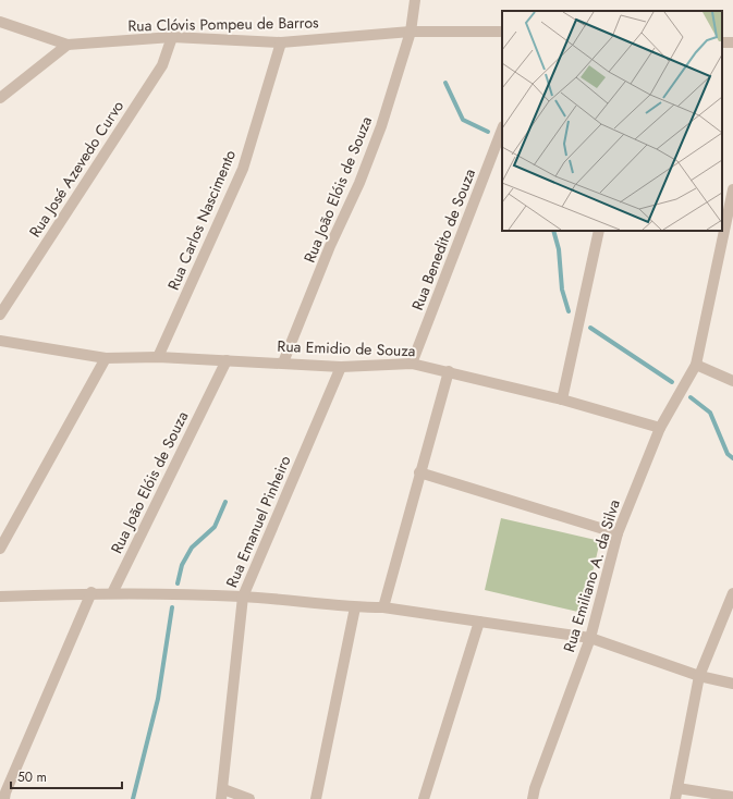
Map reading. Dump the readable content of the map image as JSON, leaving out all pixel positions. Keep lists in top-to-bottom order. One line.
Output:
{"streets":{"street":["Rua Clóvis Pompeu de Barros","Rua José Azevedo Curvo","Rua João Elóis de Souza","Rua Carlos Nascimento","Rua Benedito de Souza","Rua Emidio de Souza","Rua Emanuel Pinheiro","Rua Emiliano A. da Silva"]},"crossings":[["Rua Clóvis Pompeu de Barros","Rua José Azevedo Curvo"],["Rua Clóvis Pompeu de Barros","Rua João Elóis de Souza"],["Rua Clóvis Pompeu de Barros","Rua Carlos Nascimento"],["Rua João Elóis de Souza","Rua Emidio de Souza"],["Rua Carlos Nascimento","Rua Emidio de Souza"],["Rua Benedito de Souza","Rua Emidio de Souza"],["Rua Emidio de Souza","Rua Emanuel Pinheiro"],["Rua Emidio de Souza","Rua Emiliano A. da Silva"]],"scale_bar":"50 m"}
